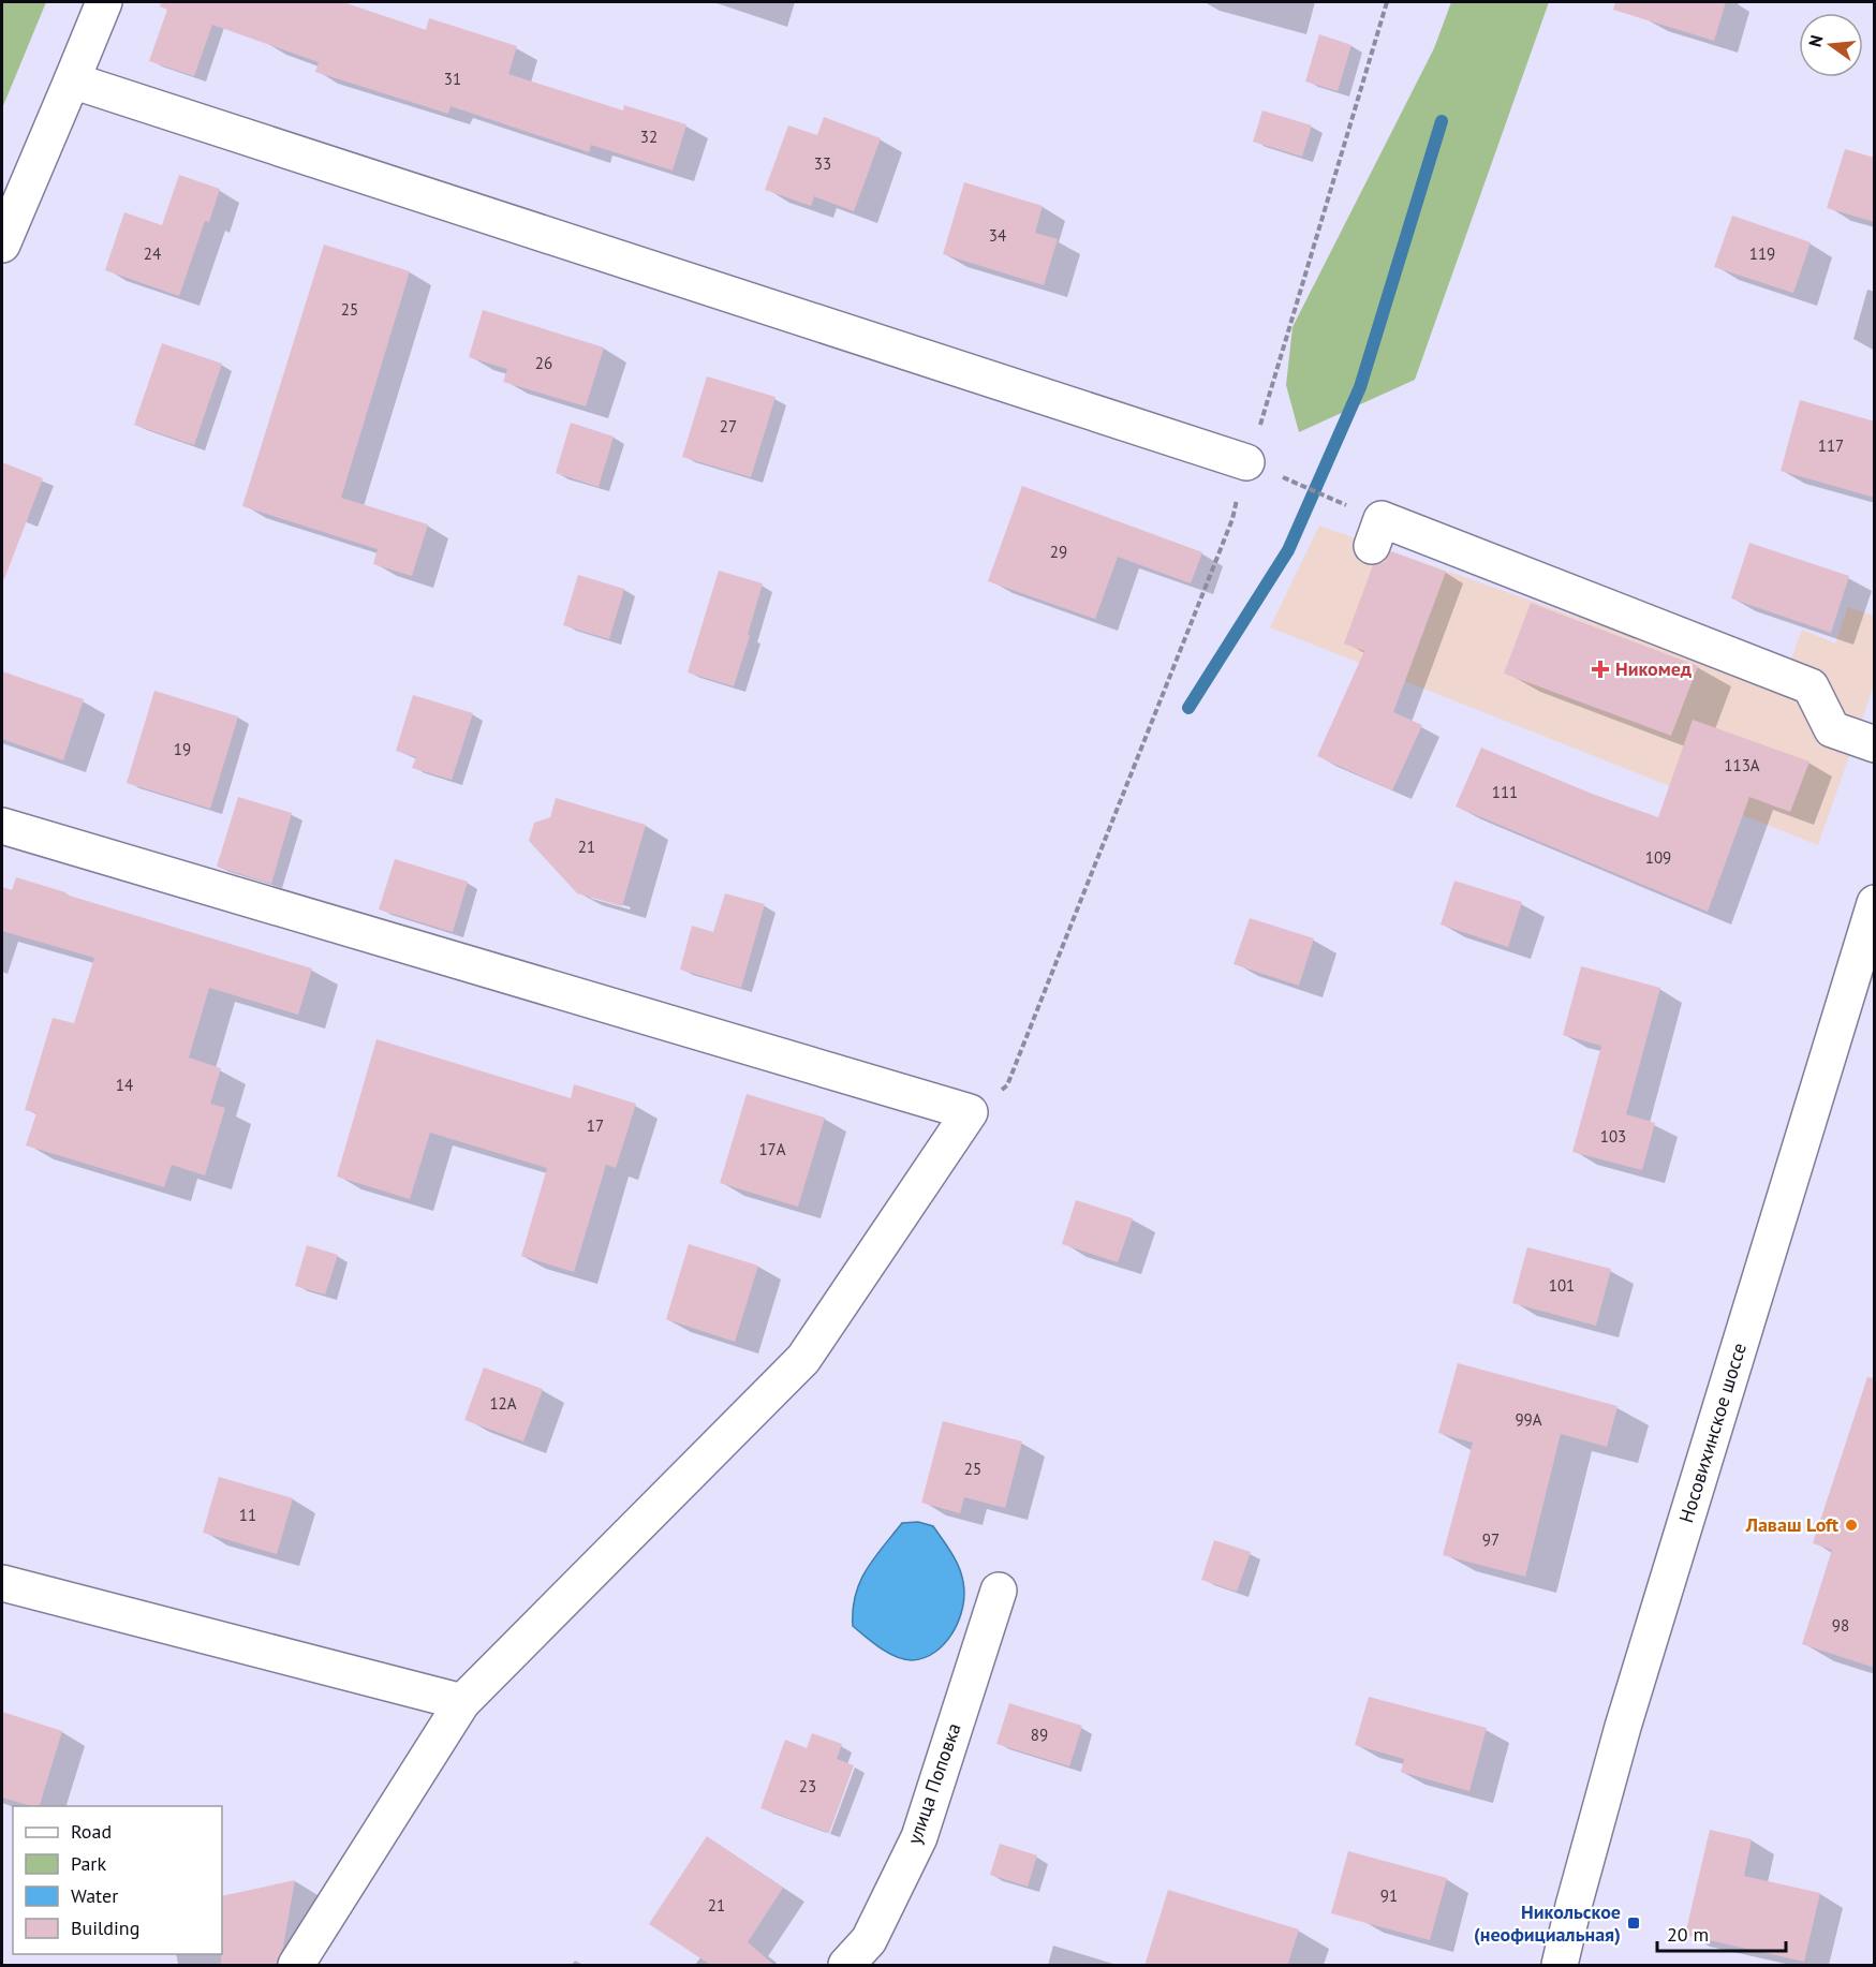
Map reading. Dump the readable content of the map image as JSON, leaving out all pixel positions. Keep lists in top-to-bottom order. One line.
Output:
{"streets":{"street":["Носовихинское шоссе","улица Поповка"]},"places":{"health":["Никомед"],"other":["Лаваш Loft"],"transit":["Никольское (неофициальная)"]},"house_numbers":["31","32","33","34","24","119","25","26","27","117","29","19","113А","111","21","109","14","17","103","17А","101","12А","99А","25","11","97","98","89","23","91","21"],"legend":["Road","Park","Water","Building"],"scale_bar":"20 m","north":"left"}
